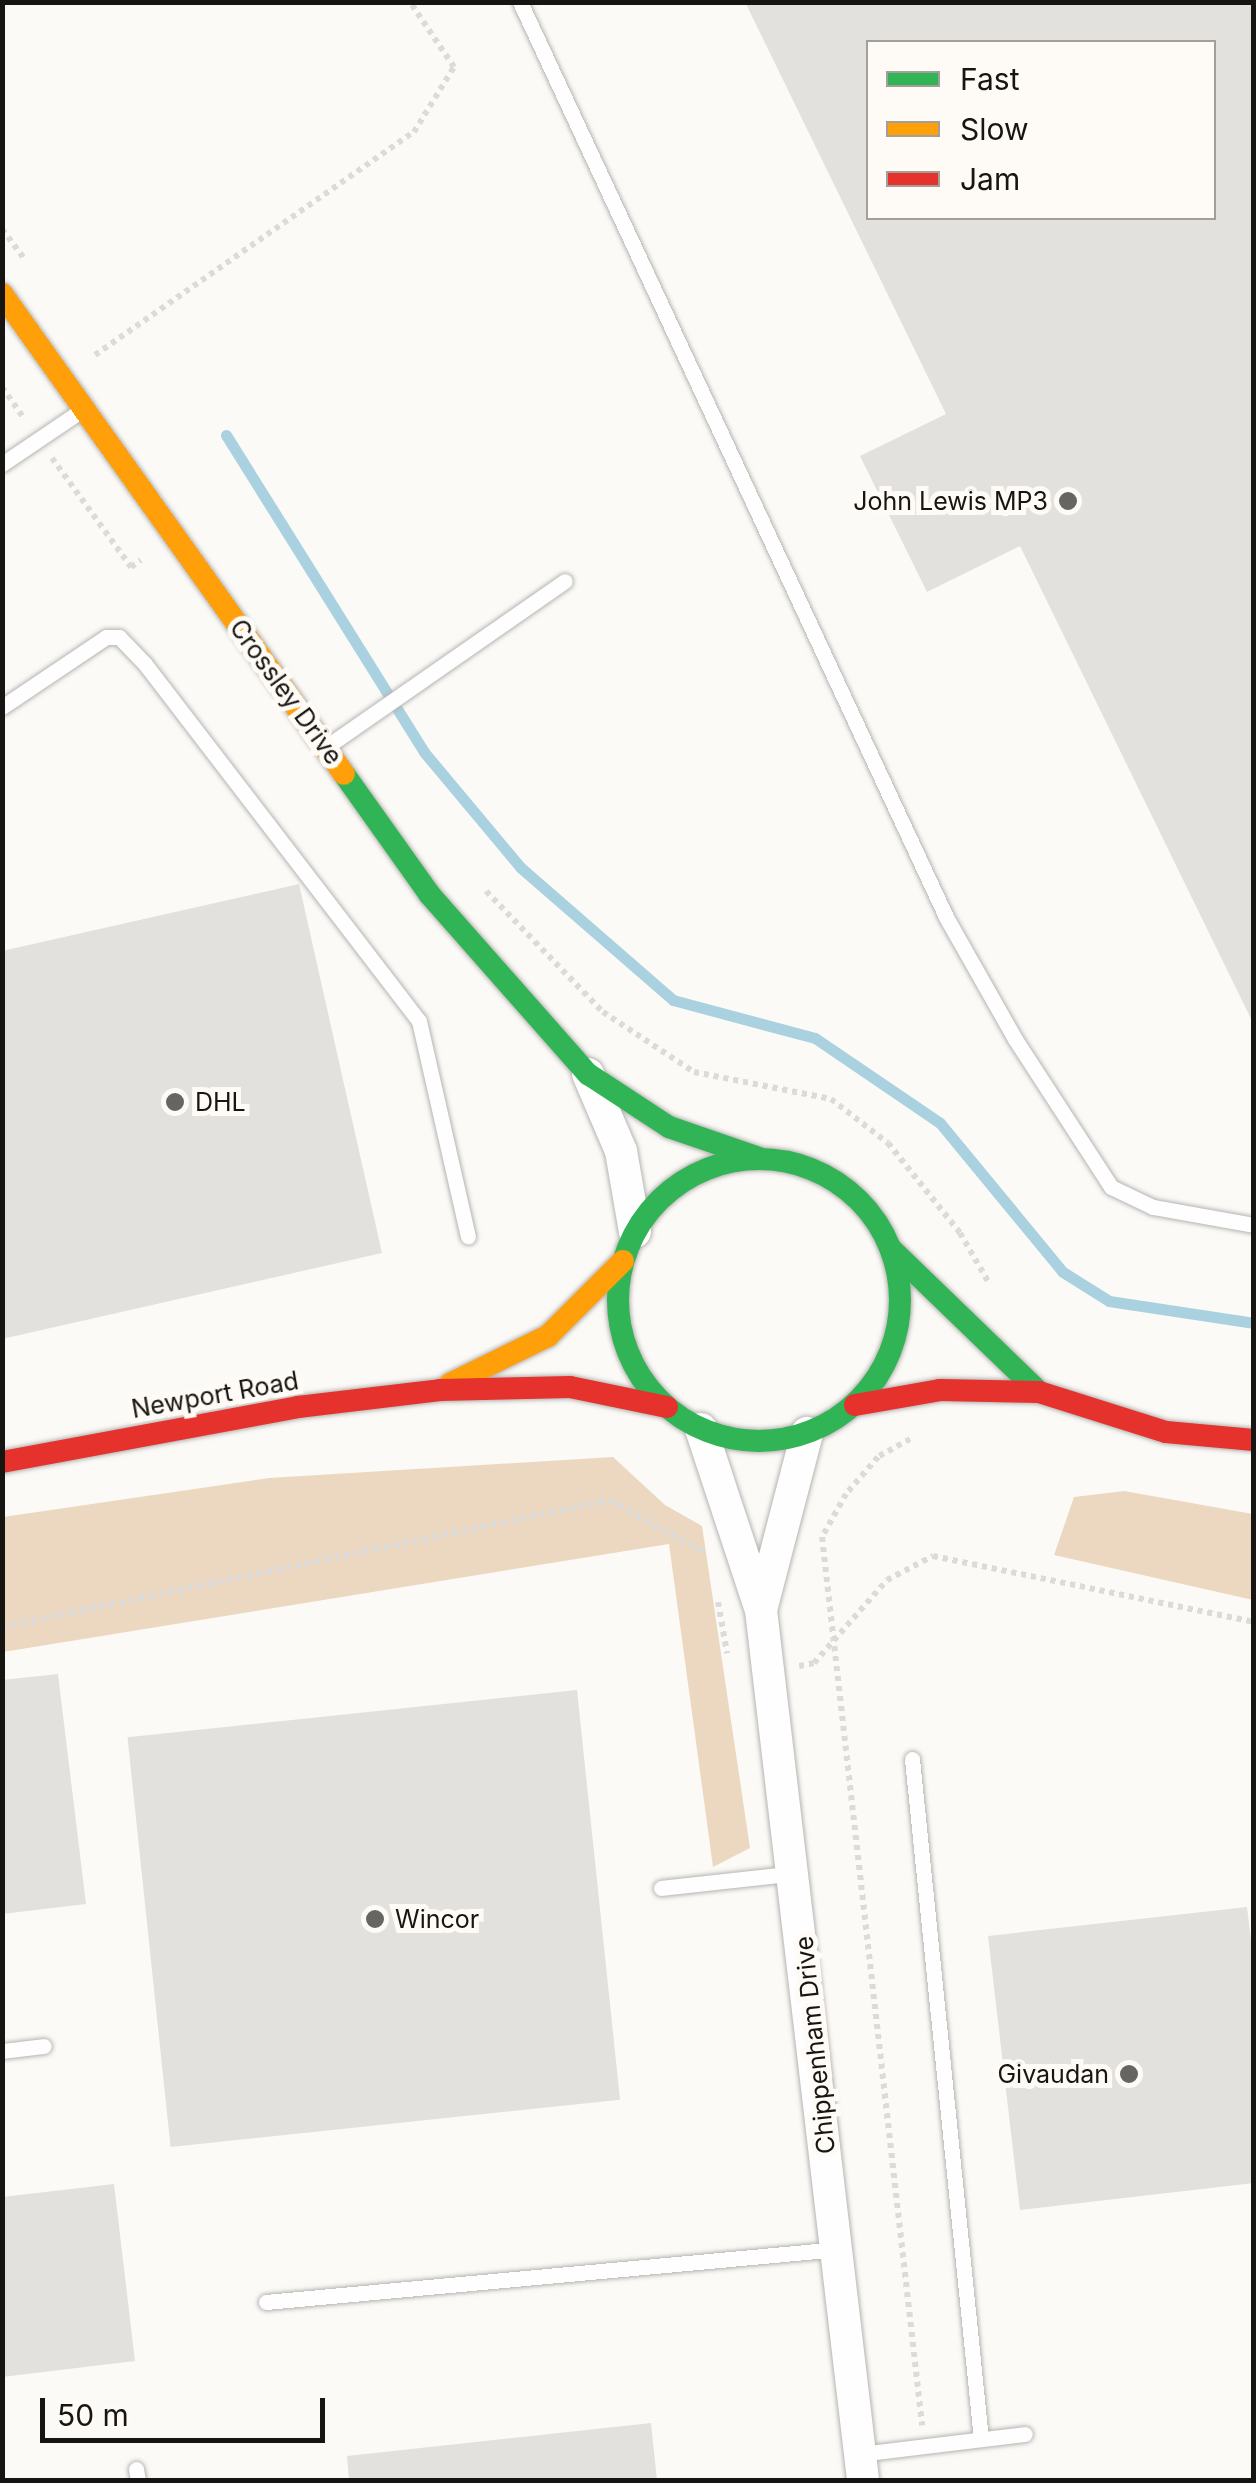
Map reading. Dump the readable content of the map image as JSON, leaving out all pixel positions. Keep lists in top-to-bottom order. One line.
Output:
{"streets":{"street":["Crossley Drive","Newport Road","Chippenham Drive"]},"crossings":[["Crossley Drive","Newport Road"],["Crossley Drive","Chippenham Drive"],["Newport Road","Chippenham Drive"]],"places":["John Lewis MP3","DHL","Wincor","Givaudan"],"legend":["Fast","Slow","Jam"],"scale_bar":"50 m"}
